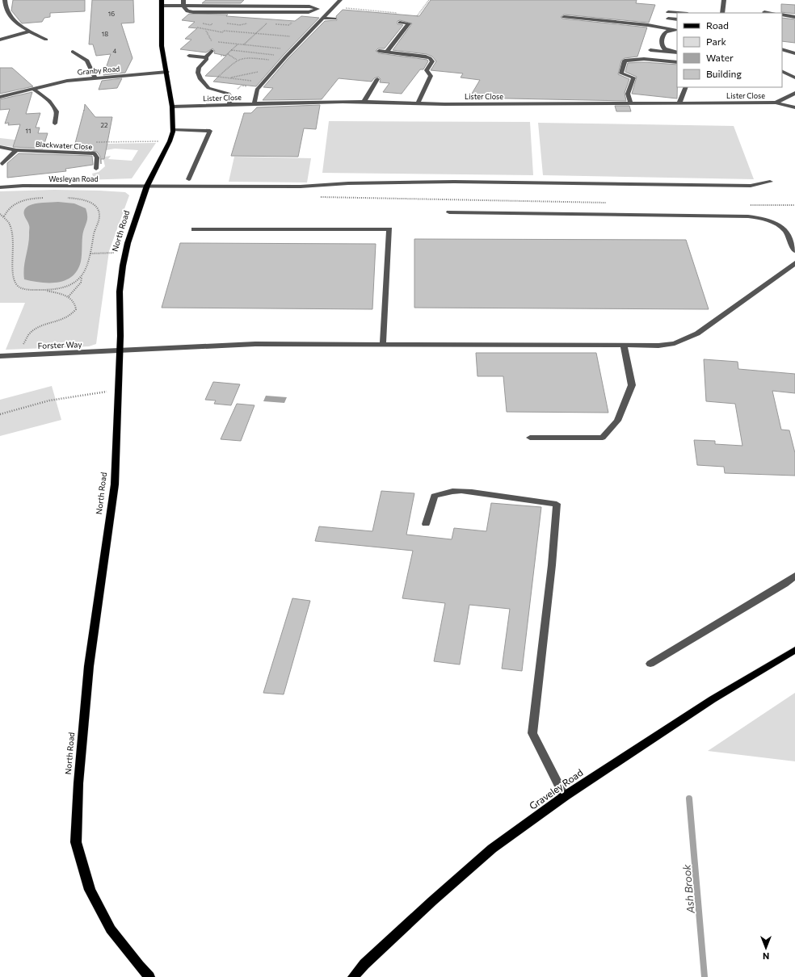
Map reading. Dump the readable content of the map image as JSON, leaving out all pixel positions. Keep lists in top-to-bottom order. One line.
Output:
{"streets":{"main road":["North Road","Graveley Road"],"street":["Granby Road","Lister Close","Blackwater Close","Wesleyan Road","Forster Way"]},"crossings":[["Granby Road","North Road"],["Lister Close","North Road"],["Wesleyan Road","North Road"],["North Road","Forster Way"]],"water":["Ash Brook"],"house_numbers":["16","18","4","22","11"],"legend":["Road","Park","Water","Building"],"north":"bottom"}
